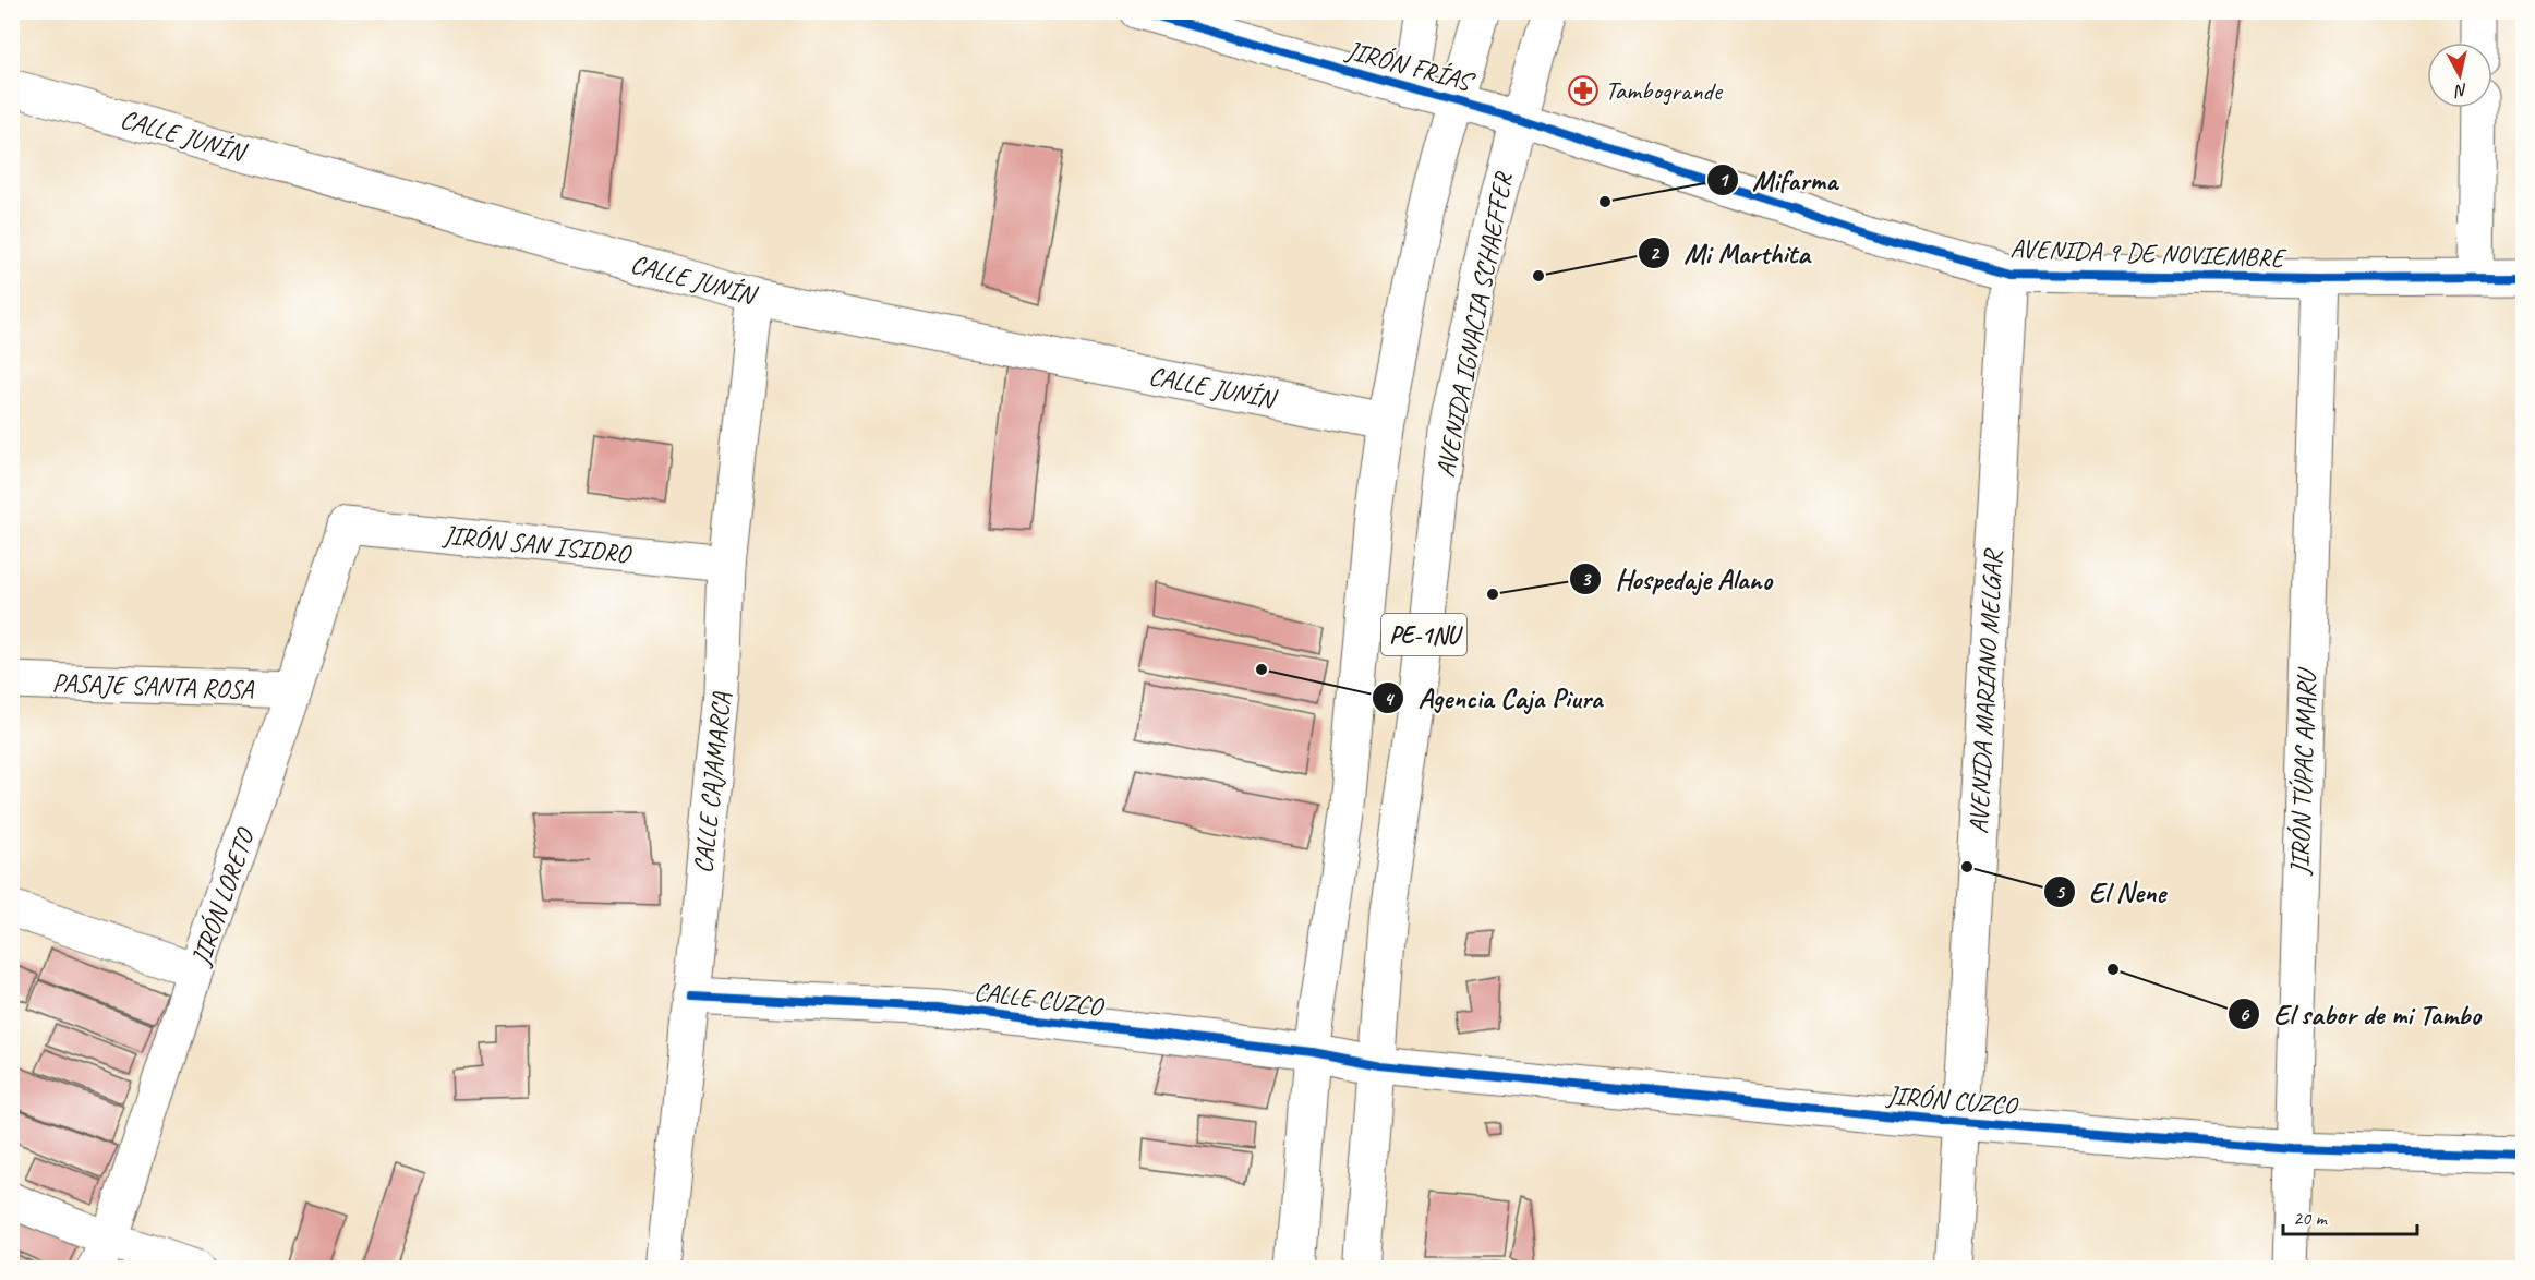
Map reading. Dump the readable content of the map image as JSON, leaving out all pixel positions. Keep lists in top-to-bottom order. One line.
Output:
{"streets":{"street":["JIRÓN FRÍAS","CALLE JUNÍN","AVENIDA 9 DE NOVIEMBRE","AVENIDA IGNACIA SCHAEFFER","JIRÓN SAN ISIDRO","PE-1NU","PASAJE SANTA ROSA","AVENIDA MARIANO MELGAR","JIRÓN TÚPAC AMARU","CALLE CAJAMARCA","JIRÓN LORETO","CALLE CUZCO","JIRÓN CUZCO"]},"crossings":[["JIRÓN FRÍAS","AVENIDA 9 DE NOVIEMBRE"],["JIRÓN FRÍAS","AVENIDA IGNACIA SCHAEFFER"],["JIRÓN FRÍAS","PE-1NU"],["CALLE JUNÍN","PE-1NU"],["CALLE JUNÍN","CALLE CAJAMARCA"],["AVENIDA 9 DE NOVIEMBRE","AVENIDA IGNACIA SCHAEFFER"],["AVENIDA 9 DE NOVIEMBRE","AVENIDA MARIANO MELGAR"],["AVENIDA 9 DE NOVIEMBRE","JIRÓN TÚPAC AMARU"],["AVENIDA IGNACIA SCHAEFFER","CALLE CUZCO"],["AVENIDA IGNACIA SCHAEFFER","JIRÓN CUZCO"],["JIRÓN SAN ISIDRO","CALLE CAJAMARCA"],["JIRÓN SAN ISIDRO","JIRÓN LORETO"],["PE-1NU","CALLE CUZCO"],["PASAJE SANTA ROSA","JIRÓN LORETO"],["AVENIDA MARIANO MELGAR","JIRÓN CUZCO"],["JIRÓN TÚPAC AMARU","JIRÓN CUZCO"],["CALLE CAJAMARCA","CALLE CUZCO"],["CALLE CUZCO","JIRÓN CUZCO"]],"places":{"pharmacy":["Tambogrande"],"other":["Mifarma","Mi Marthita","Hospedaje Alano","Agencia Caja Piura","El Nene","El sabor de mi Tambo"]},"scale_bar":"20 m","north":"bottom"}
